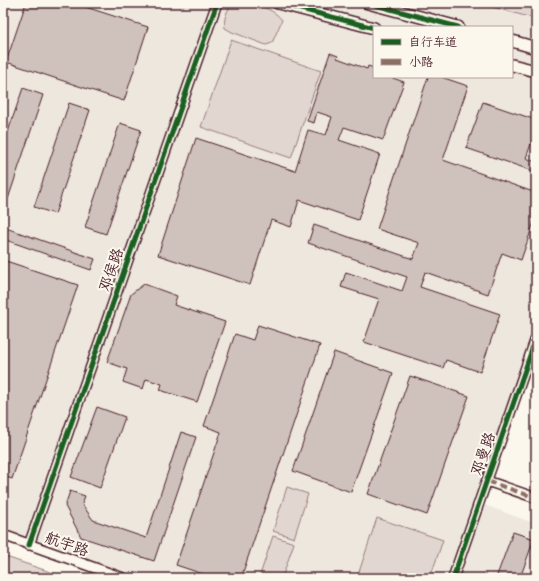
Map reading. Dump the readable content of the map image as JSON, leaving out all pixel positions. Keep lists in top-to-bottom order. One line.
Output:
{"streets":{"street":["邓侯路","邓曼路","航宇路"]},"crossings":[["邓侯路","航宇路"]],"legend":["自行车道","小路"]}
